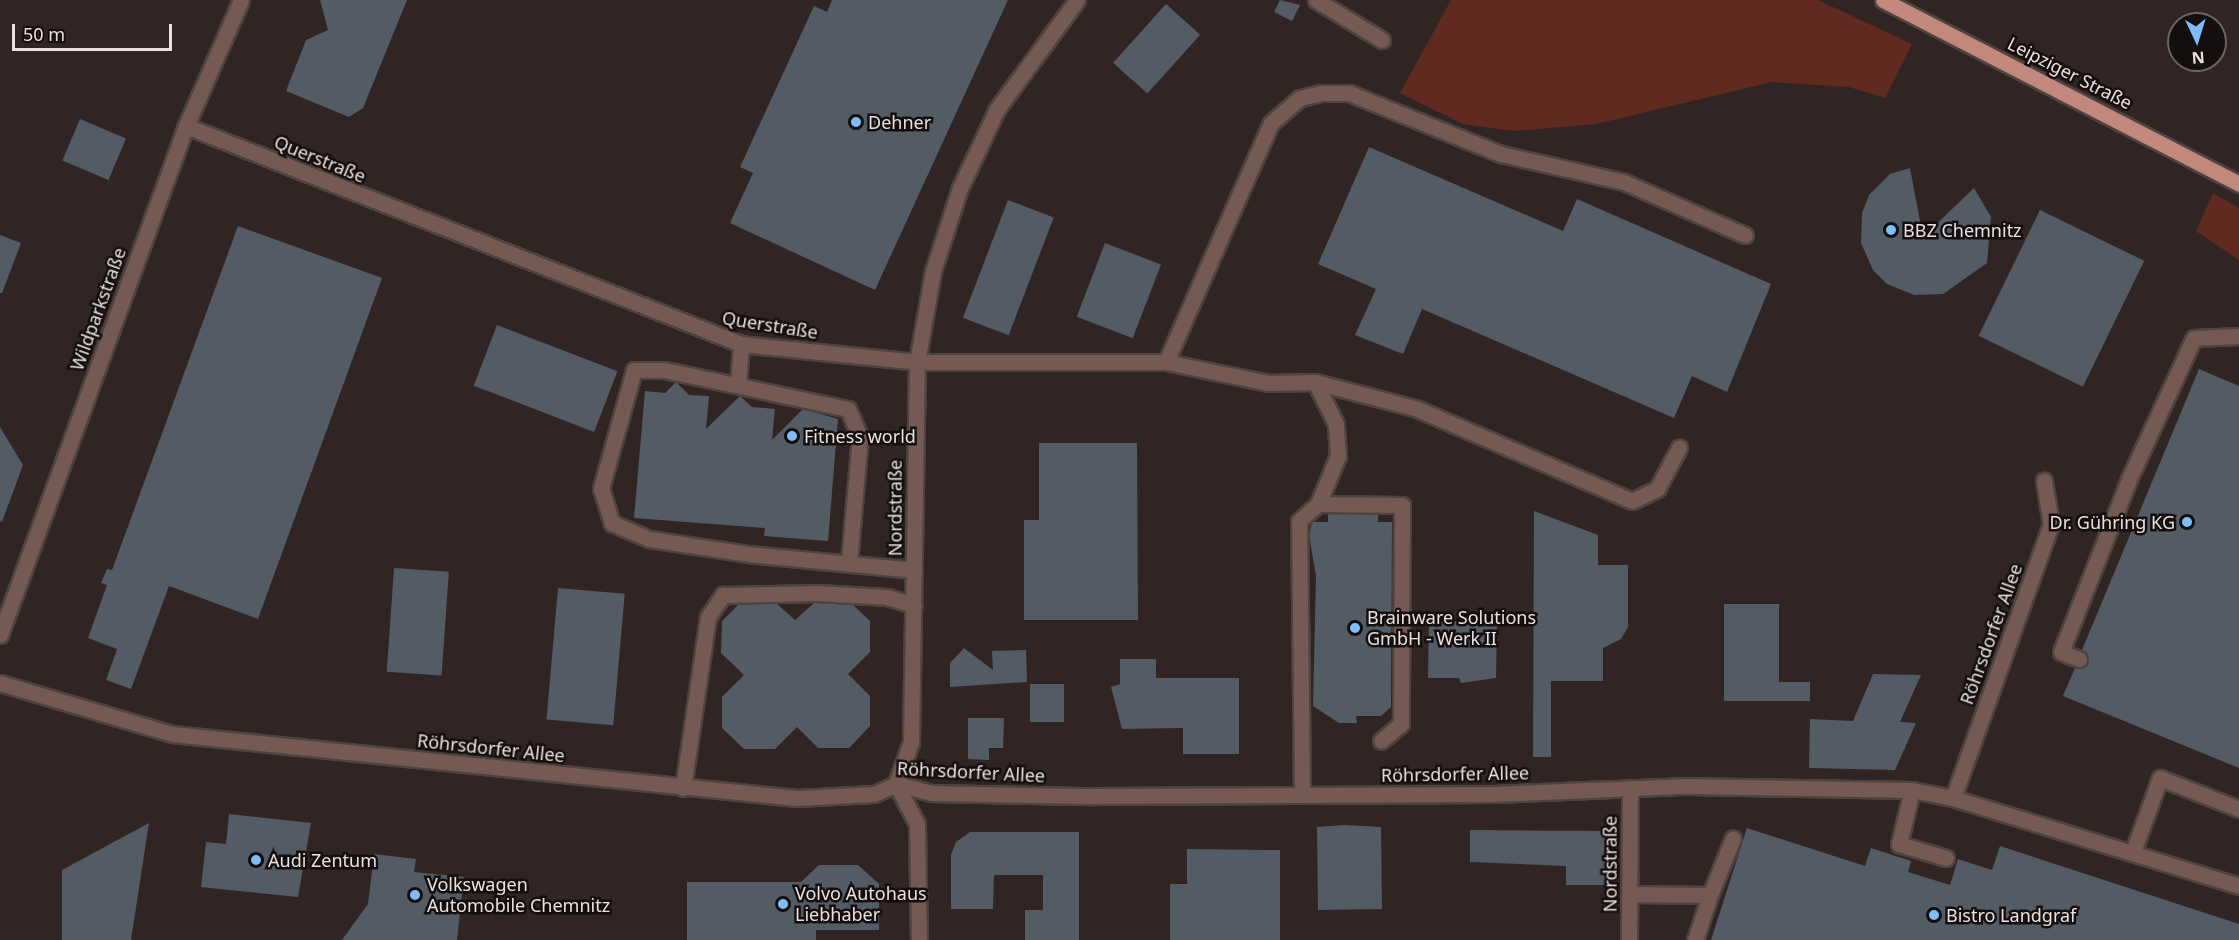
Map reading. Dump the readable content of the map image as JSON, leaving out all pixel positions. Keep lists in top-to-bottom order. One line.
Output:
{"streets":{"main road":["Leipziger Straße"],"street":["Querstraße","Wildparkstraße","Nordstraße","Röhrsdorfer Allee"]},"crossings":[["Querstraße","Wildparkstraße"],["Querstraße","Nordstraße"],["Nordstraße","Röhrsdorfer Allee"]],"places":["Dehner","BBZ Chemnitz","Fitness world","Dr. Gühring KG","Brainware Solutions GmbH - Werk II","Audi Zentum","Volkswagen Automobile Chemnitz","Volvo Autohaus Liebhaber","Bistro Landgraf"],"scale_bar":"50 m","north":"bottom"}
